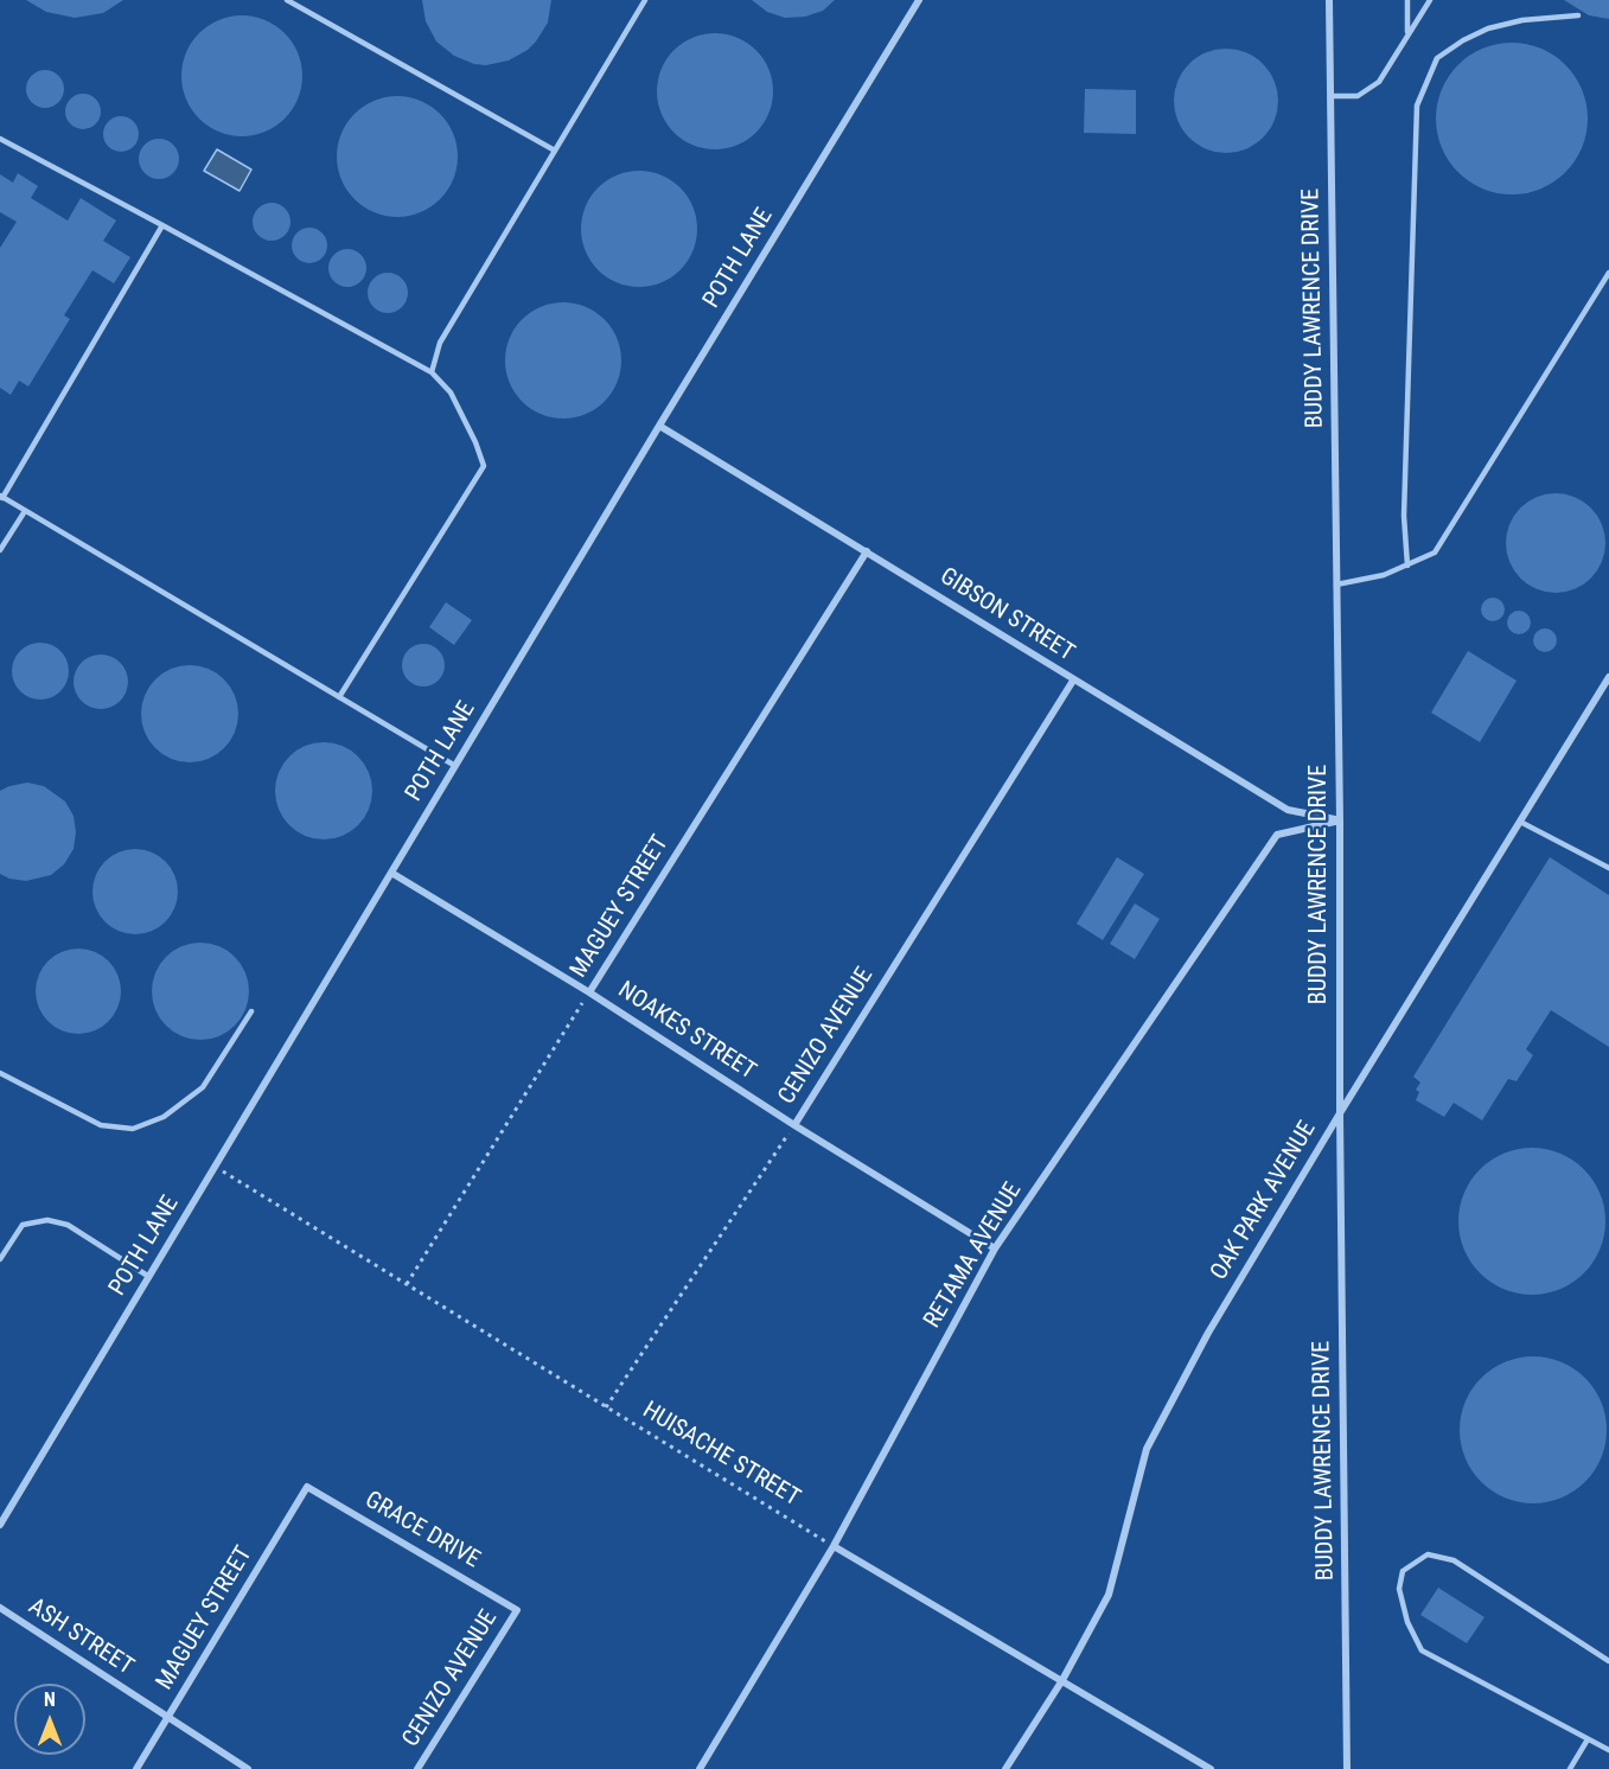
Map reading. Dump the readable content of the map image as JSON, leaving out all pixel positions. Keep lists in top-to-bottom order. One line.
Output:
{"streets":{"street":["POTH LANE","BUDDY LAWRENCE DRIVE","GIBSON STREET","MAGUEY STREET","NOAKES STREET","CENIZO AVENUE","OAK PARK AVENUE","RETAMA AVENUE","GRACE DRIVE","ASH STREET"],"path":["HUISACHE STREET"]},"crossings":[["POTH LANE","GIBSON STREET"],["POTH LANE","NOAKES STREET"],["POTH LANE","HUISACHE STREET"],["BUDDY LAWRENCE DRIVE","GIBSON STREET"],["BUDDY LAWRENCE DRIVE","OAK PARK AVENUE"],["BUDDY LAWRENCE DRIVE","RETAMA AVENUE"],["GIBSON STREET","MAGUEY STREET"],["GIBSON STREET","CENIZO AVENUE"],["GIBSON STREET","RETAMA AVENUE"],["MAGUEY STREET","NOAKES STREET"],["MAGUEY STREET","HUISACHE STREET"],["MAGUEY STREET","GRACE DRIVE"],["MAGUEY STREET","ASH STREET"],["NOAKES STREET","CENIZO AVENUE"],["NOAKES STREET","RETAMA AVENUE"],["CENIZO AVENUE","HUISACHE STREET"],["CENIZO AVENUE","GRACE DRIVE"],["RETAMA AVENUE","HUISACHE STREET"]],"north":"top"}
